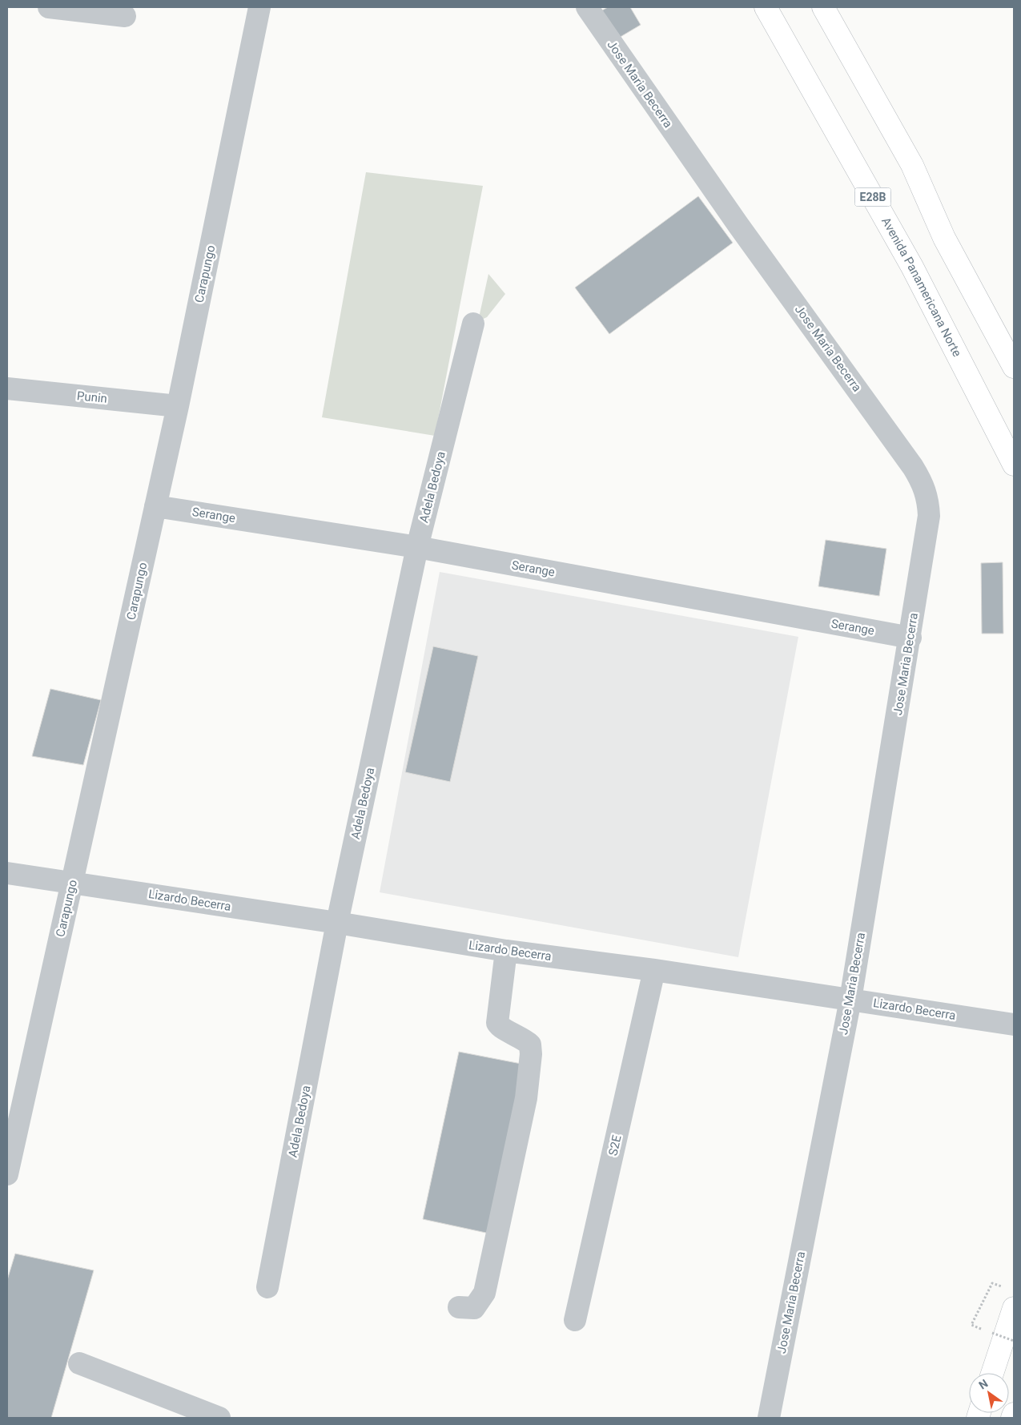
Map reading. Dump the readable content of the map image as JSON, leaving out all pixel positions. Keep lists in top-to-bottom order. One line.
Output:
{"streets":{"highway":["E28B","Avenida Panamericana Norte"],"street":["Jose Maria Becerra","Carapungo","Punin","Adela Bedoya","Serange","Lizardo Becerra","S2E"]},"crossings":[["Jose Maria Becerra","Serange"],["Jose Maria Becerra","Lizardo Becerra"],["Carapungo","Punin"],["Carapungo","Serange"],["Carapungo","Lizardo Becerra"],["Adela Bedoya","Serange"],["Adela Bedoya","Lizardo Becerra"],["Lizardo Becerra","S2E"]],"north":"top left"}
